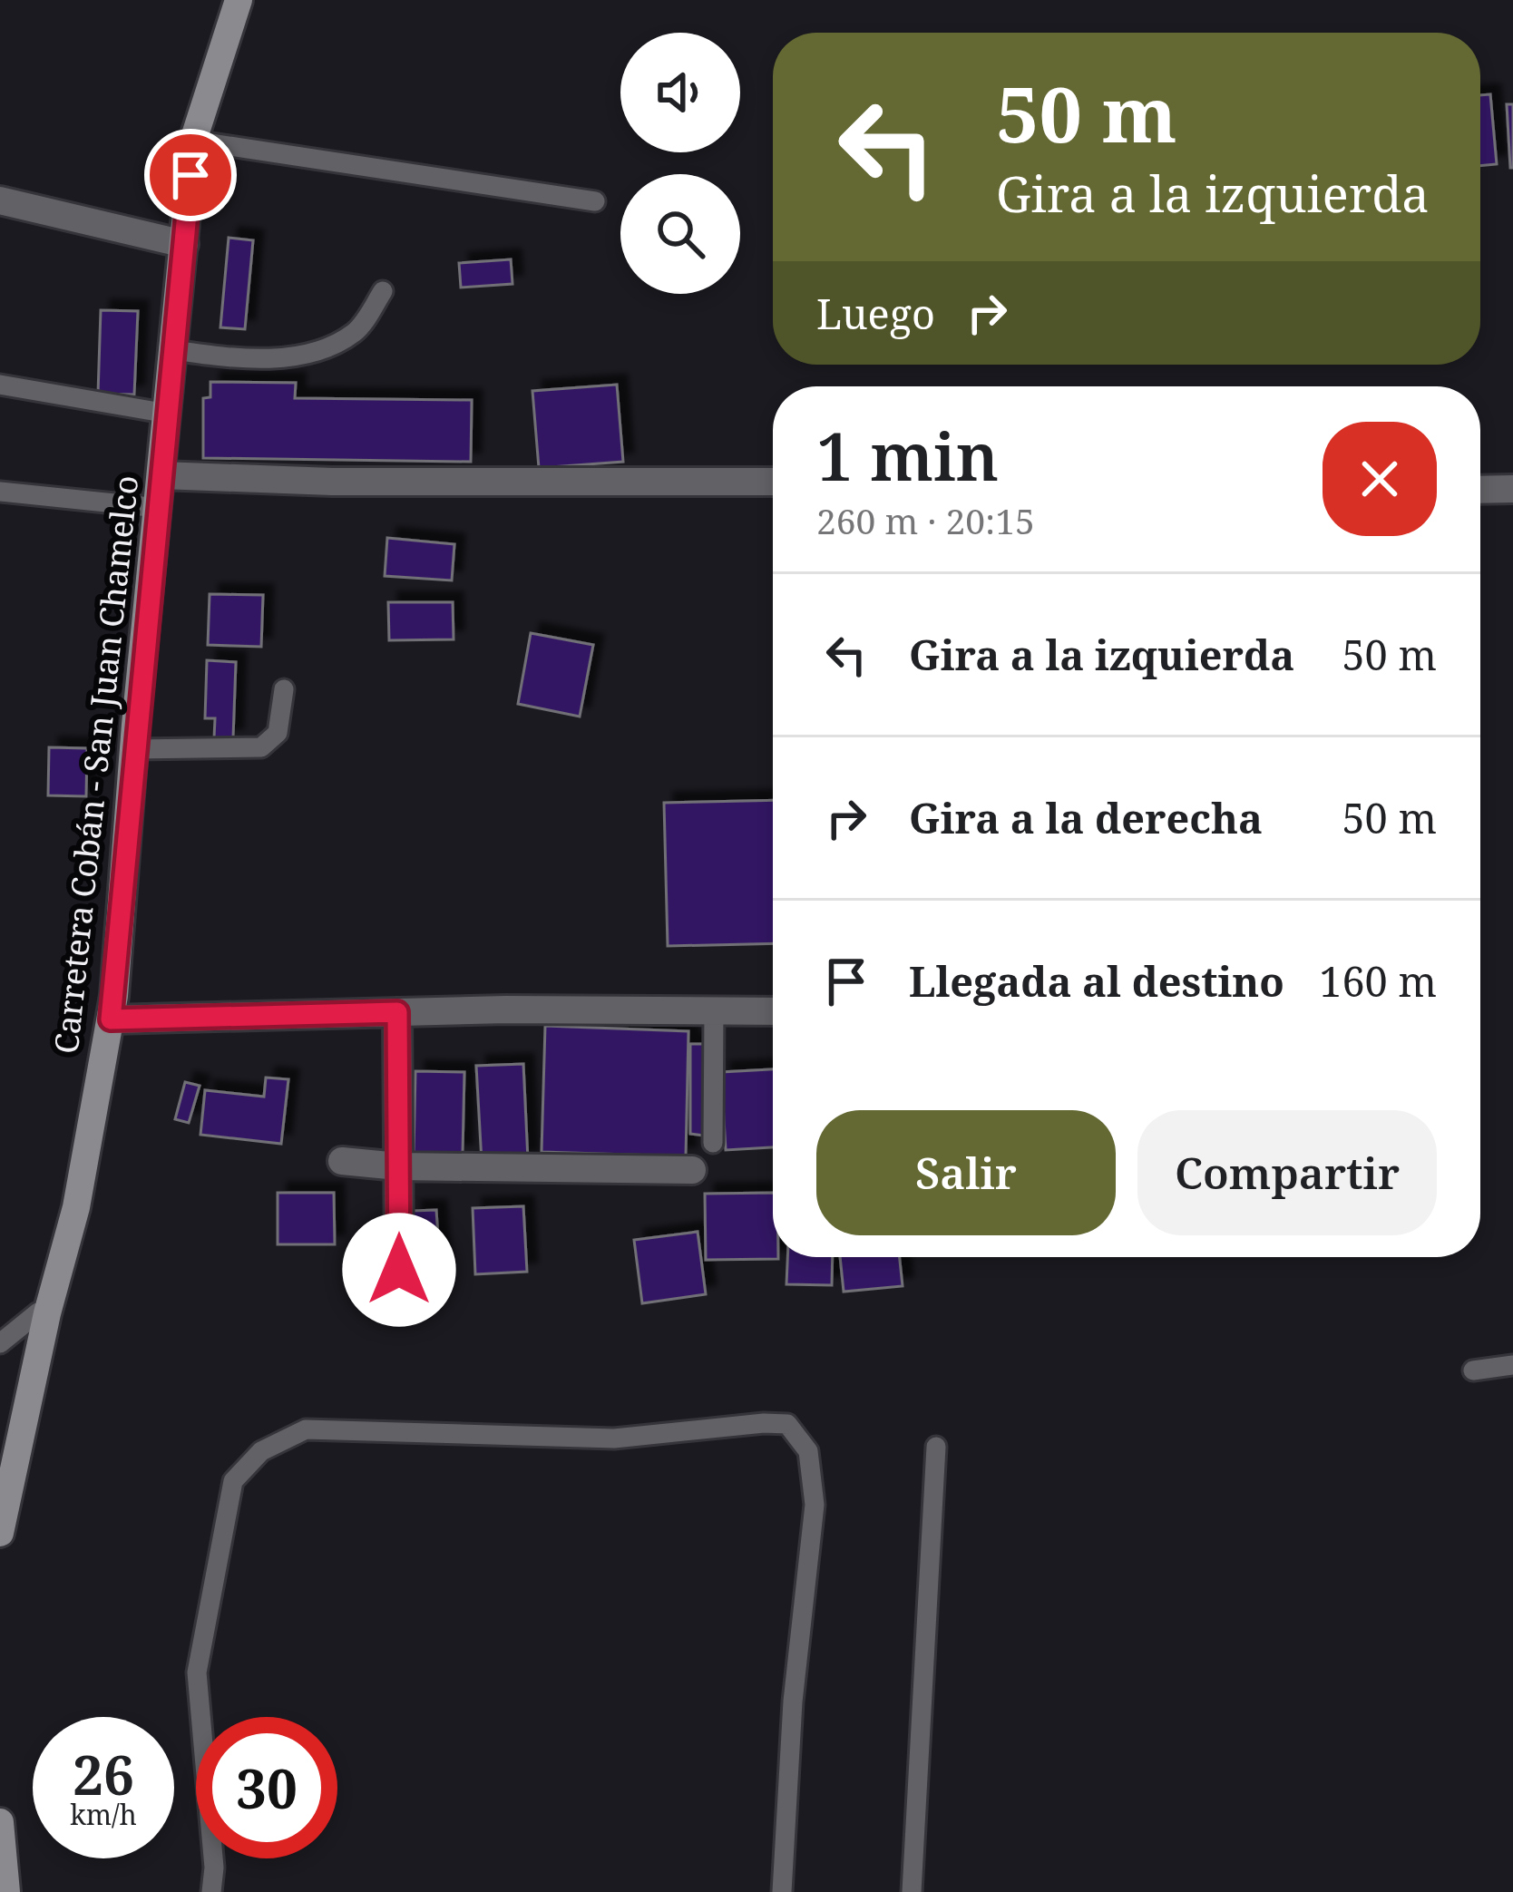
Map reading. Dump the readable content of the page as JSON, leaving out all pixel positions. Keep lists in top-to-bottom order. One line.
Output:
{"streets":{"main road":["Carretera Cobán - San Juan Chamelco"]},"page":{"turn":["50 m","Gira a la izquierda"],"then":"Luego","heading":["1 min","260 m · 20:15"],"list":[{"name":"Gira a la izquierda","value":"50 m"},{"name":"Gira a la derecha","value":"50 m"},{"name":"Llegada al destino","value":"160 m"}],"buttons":["Salir","Compartir"],"speed":"26 km/h","limit":"30"}}
